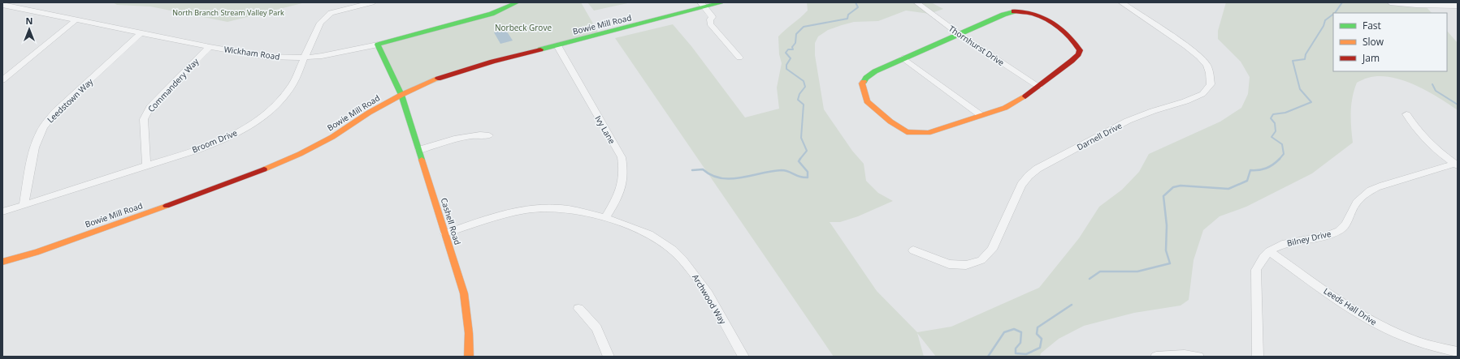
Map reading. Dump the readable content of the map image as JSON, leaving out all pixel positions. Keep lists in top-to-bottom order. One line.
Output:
{"streets":{"street":["Bowie Mill Road","Thornhurst Drive","Wickham Road","Commandery Way","Leedstown Way","Ivy Lane","Darnell Drive","Broom Drive","Cashell Road","Bilney Drive","Archwood Way","Leeds Hall Drive"]},"crossings":[["Bowie Mill Road","Ivy Lane"],["Bowie Mill Road","Cashell Road"],["Wickham Road","Commandery Way"],["Wickham Road","Leedstown Way"],["Wickham Road","Broom Drive"],["Wickham Road","Cashell Road"],["Commandery Way","Broom Drive"],["Leedstown Way","Broom Drive"],["Ivy Lane","Archwood Way"],["Cashell Road","Archwood Way"],["Bilney Drive","Leeds Hall Drive"]],"parks":["North Branch Stream Valley Park","Norbeck Grove"],"legend":["Fast","Slow","Jam"],"north":"top"}
